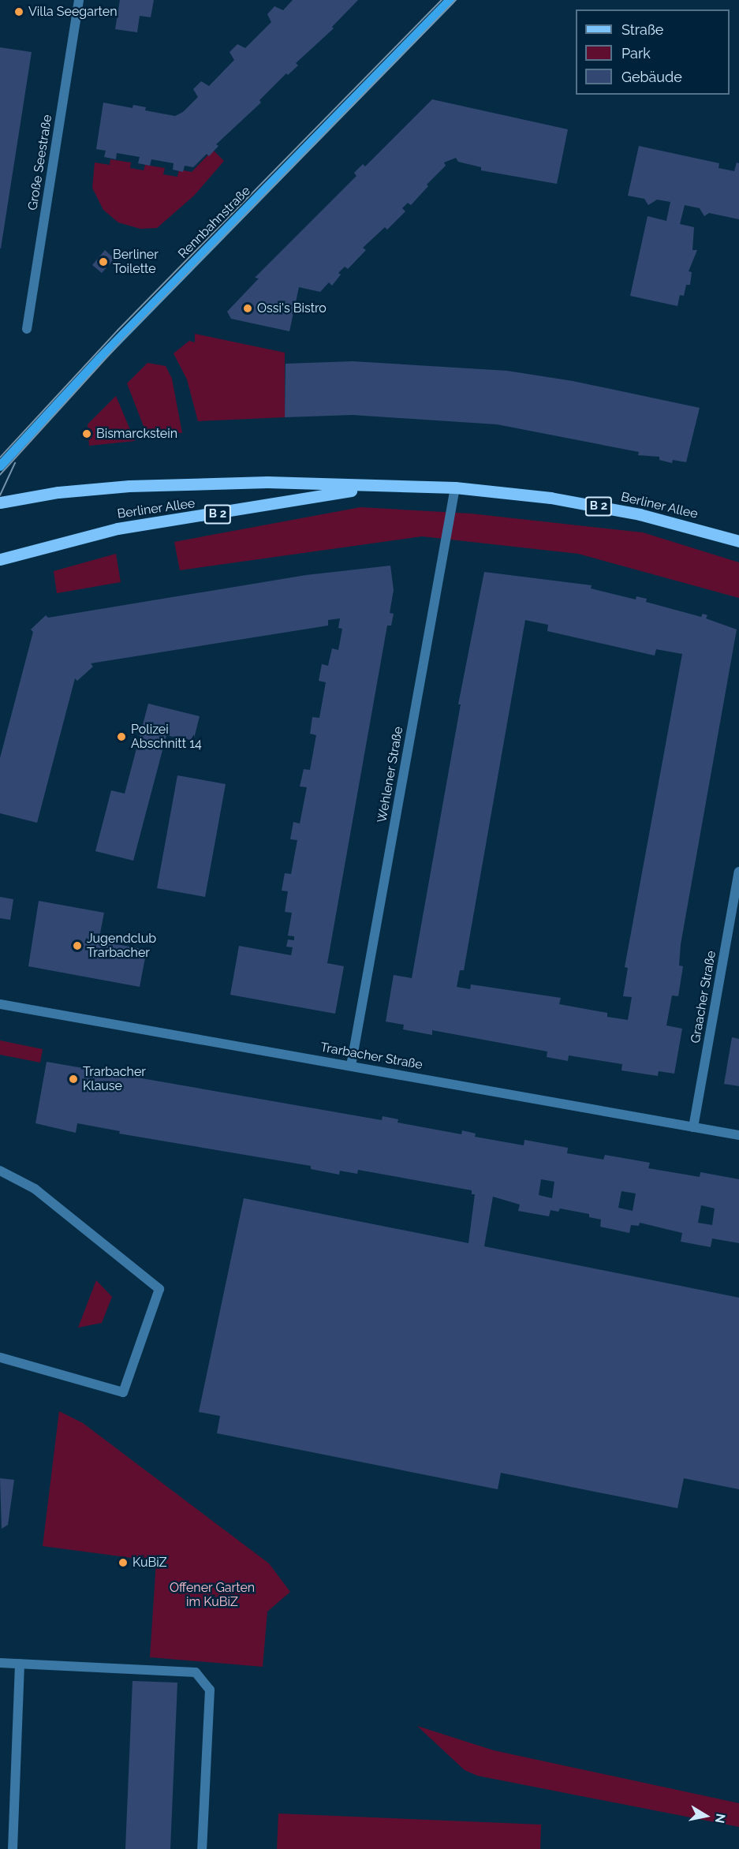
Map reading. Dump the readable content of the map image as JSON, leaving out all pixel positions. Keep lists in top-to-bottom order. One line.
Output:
{"streets":{"main road":["Rennbahnstraße","Berliner Allee","B 2"],"street":["Große Seestraße","Wehlener Straße","Graacher Straße","Trarbacher Straße"]},"crossings":[["Berliner Allee","Wehlener Straße"],["Wehlener Straße","Trarbacher Straße"],["Graacher Straße","Trarbacher Straße"]],"parks":["Offener Garten im KuBiZ"],"places":["Villa Seegarten","Berliner Toilette","Ossi's Bistro","Bismarckstein","Polizei Abschnitt 14","Jugendclub Trarbacher","Trarbacher Klause","KuBiZ"],"legend":["Straße","Park","Gebäude"],"north":"right"}
